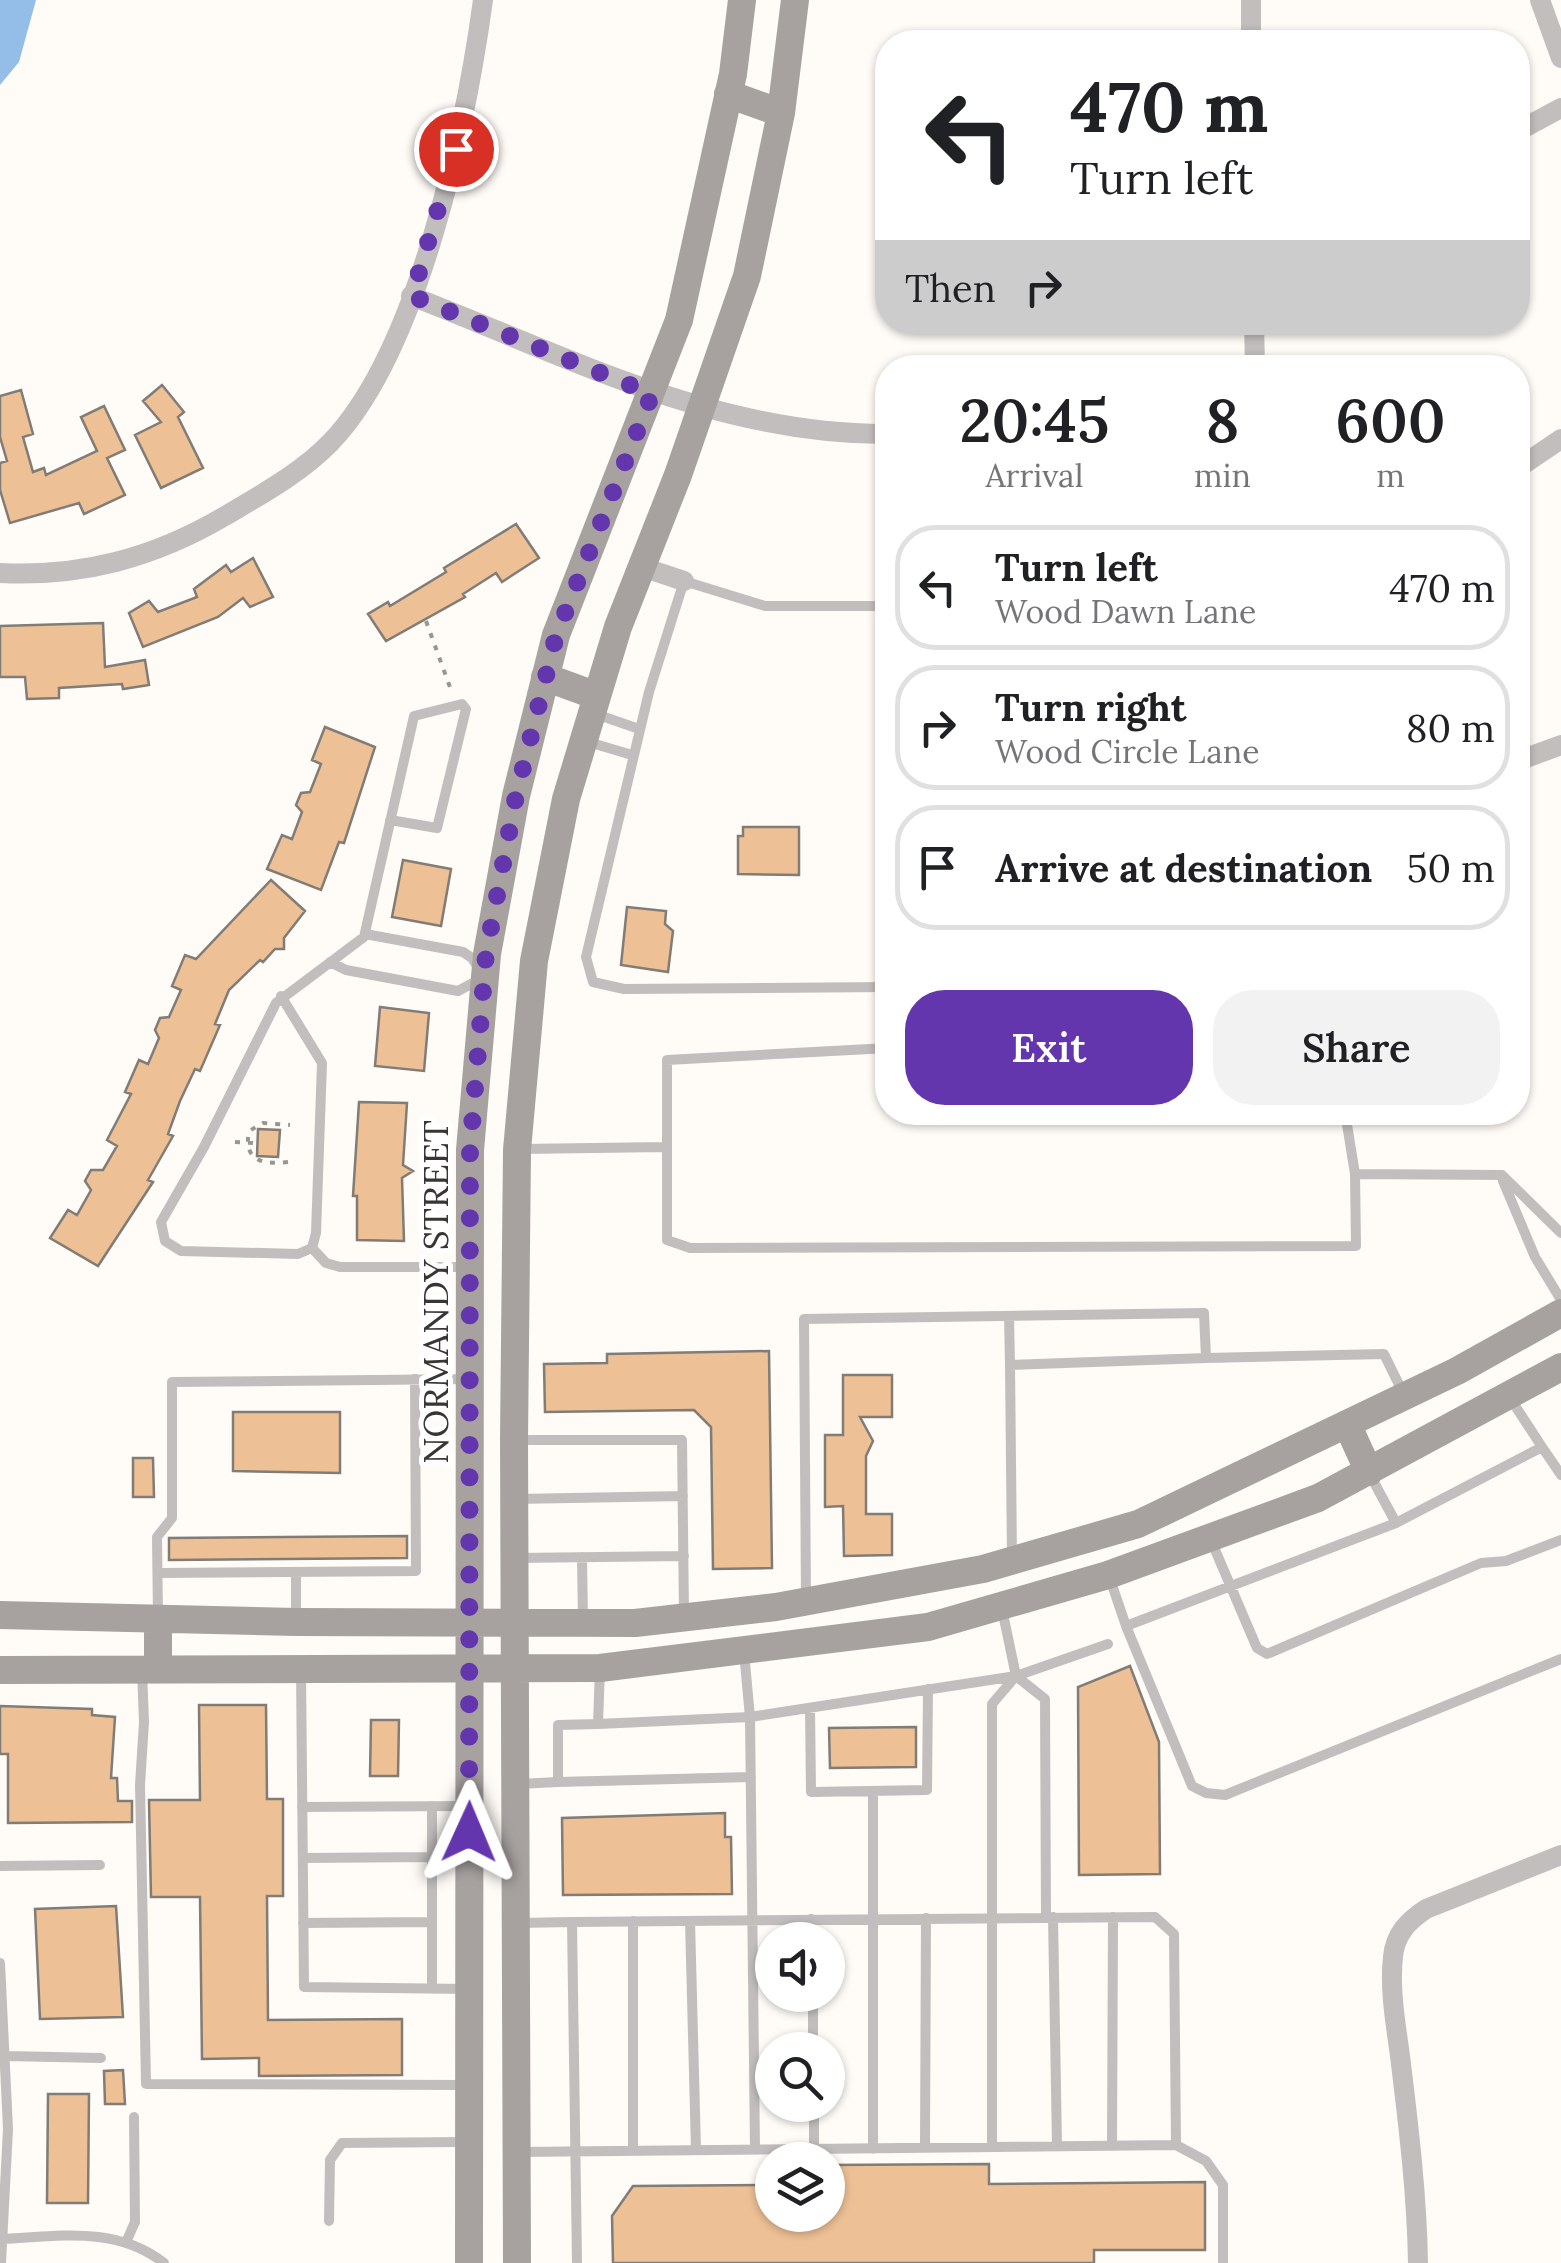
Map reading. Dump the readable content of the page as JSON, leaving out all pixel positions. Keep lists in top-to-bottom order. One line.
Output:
{"streets":{"main road":["NORMANDY STREET"]},"page":{"turn":["470 m","Turn left"],"then":"Then","eta":["20:45","Arrival","8","min","600","m"],"list":[{"name":"Turn left","note":"Wood Dawn Lane","value":"470 m"},{"name":"Turn right","note":"Wood Circle Lane","value":"80 m"},{"name":"Arrive at destination","value":"50 m"}],"buttons":["Exit","Share"]}}
